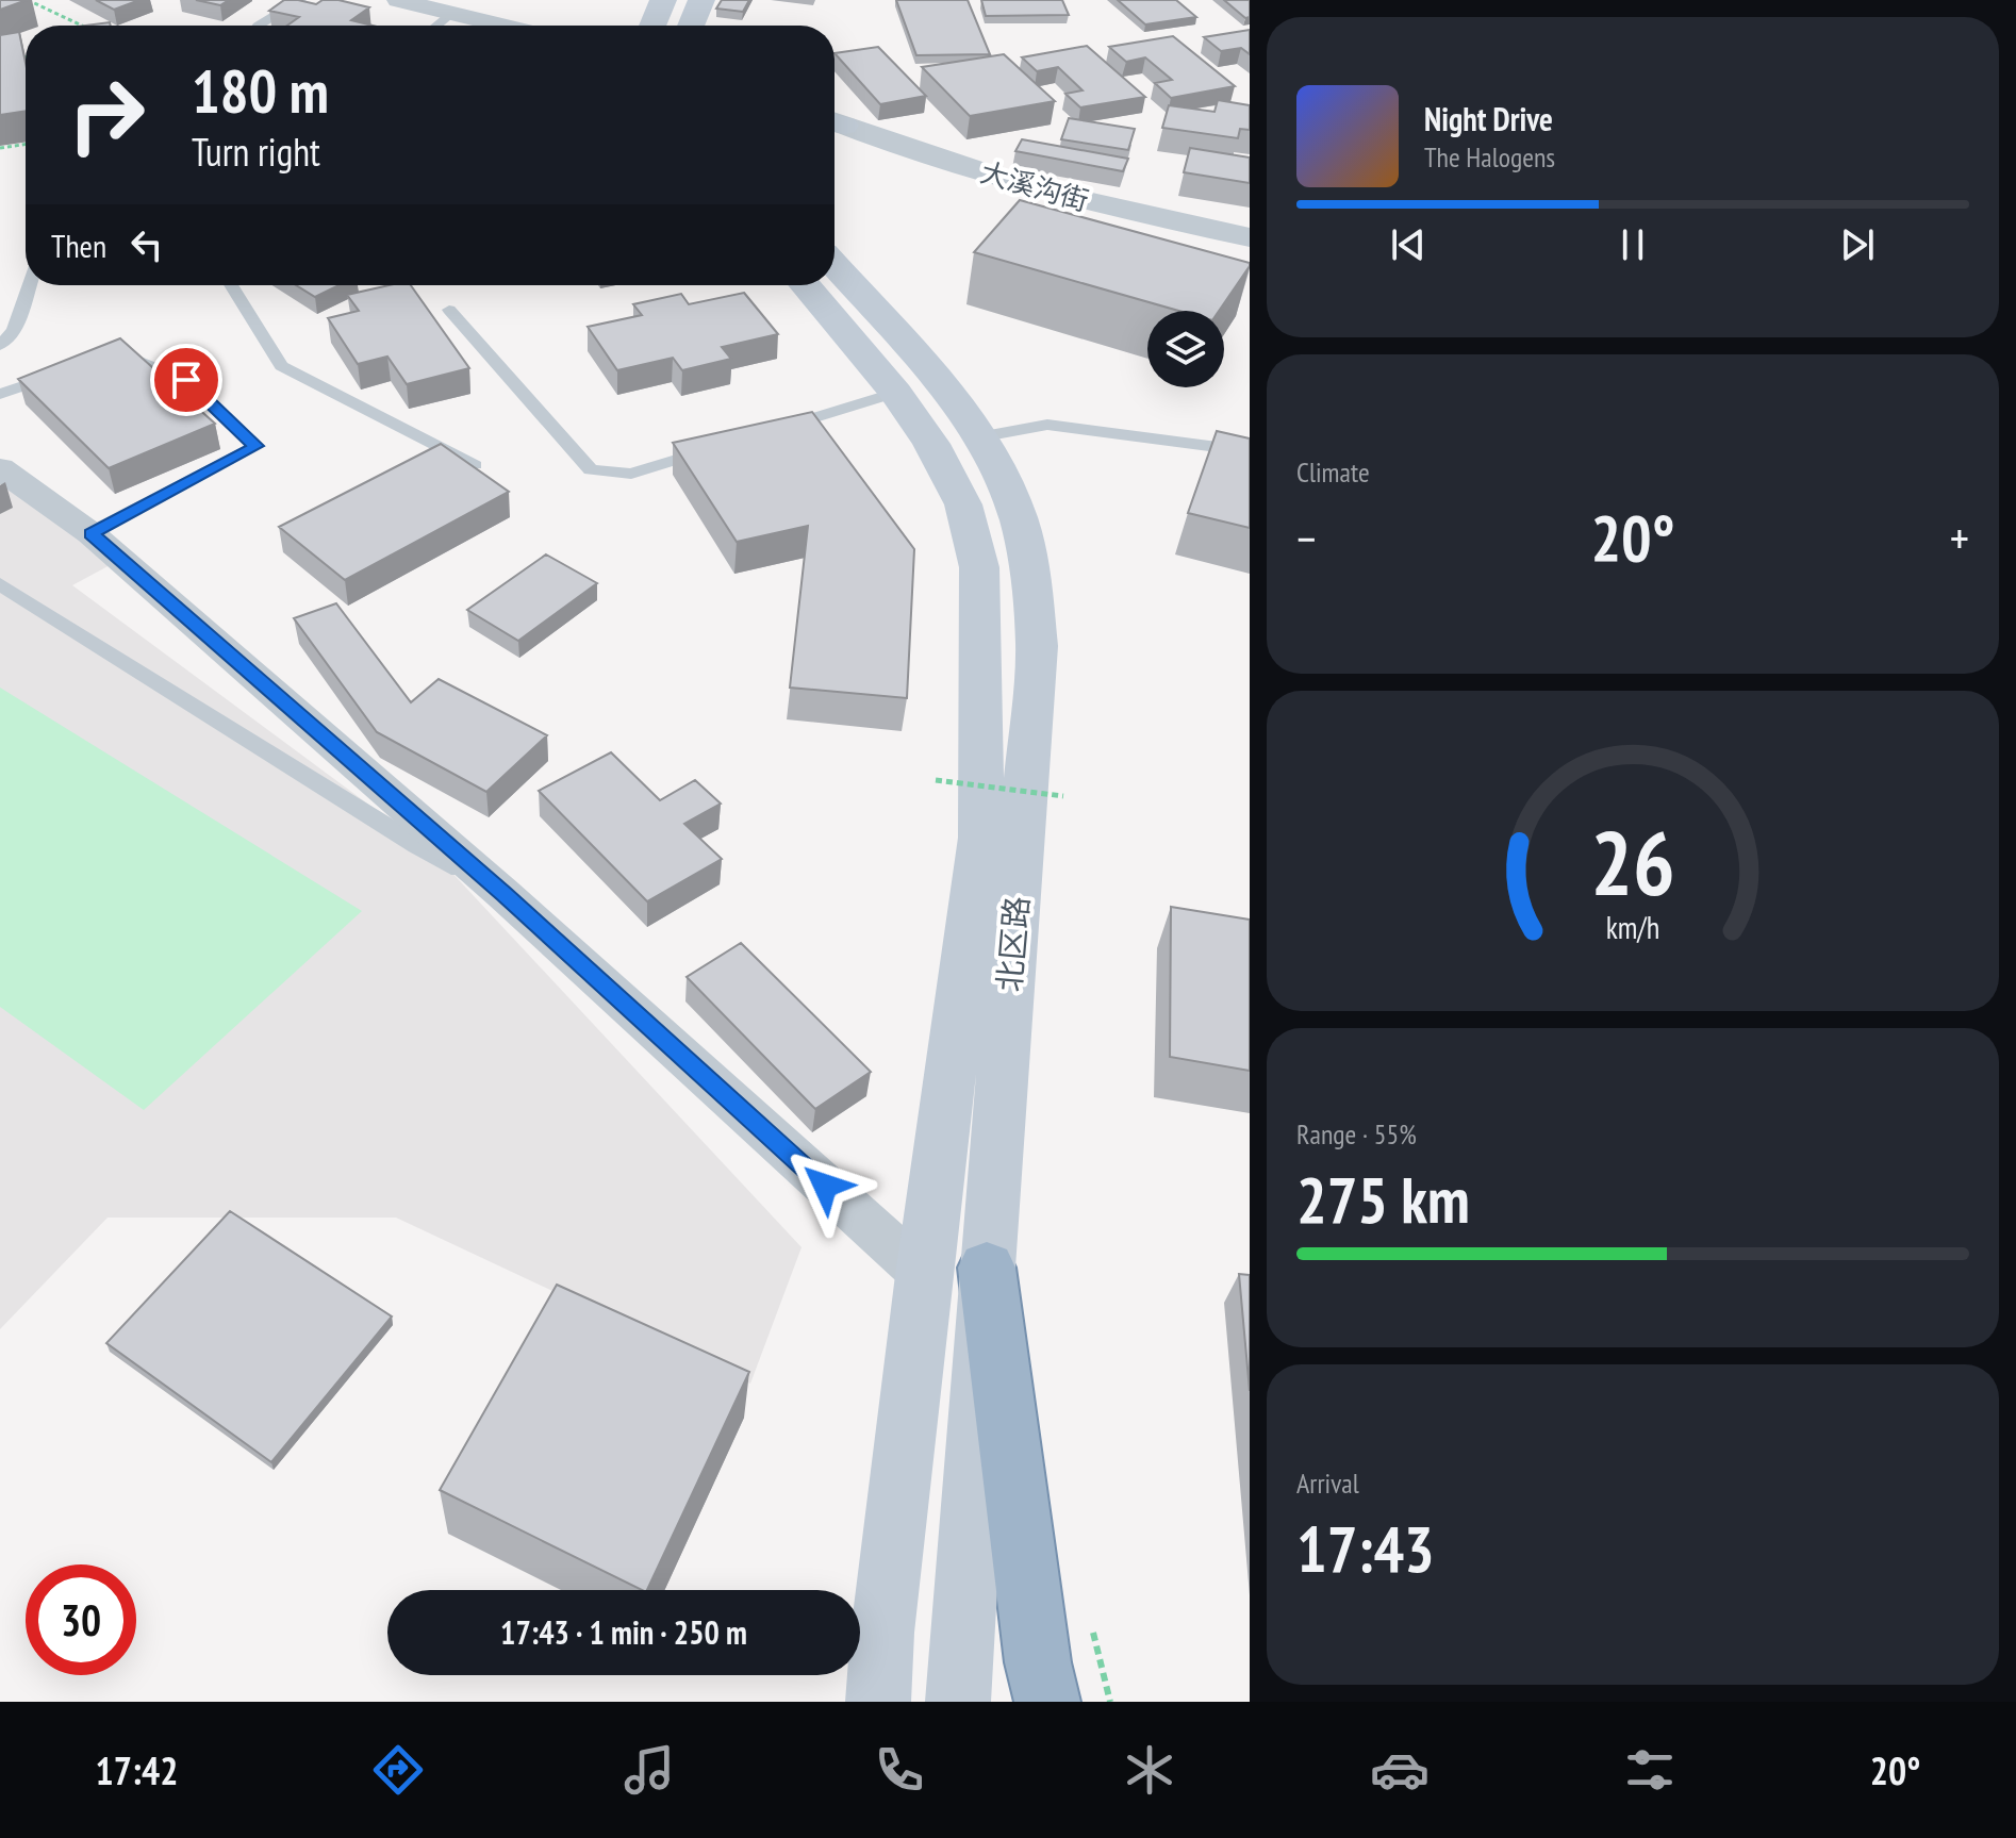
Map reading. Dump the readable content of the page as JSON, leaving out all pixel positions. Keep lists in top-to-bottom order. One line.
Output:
{"streets":{"main road":["北区路"],"street":["大溪沟街"]},"page":{"turn":["180 m","Turn right"],"song":["Night Drive","The Halogens"],"then":"Then","tile":["Climate",["Range · 55%","275 km"],["Arrival","17:43"]],"heat":["−","20°","+"],"limit":"30","trip":"17:43 · 1 min · 250 m","tabs":["17:42","20°"],"gauge":["26","km/h"]}}
